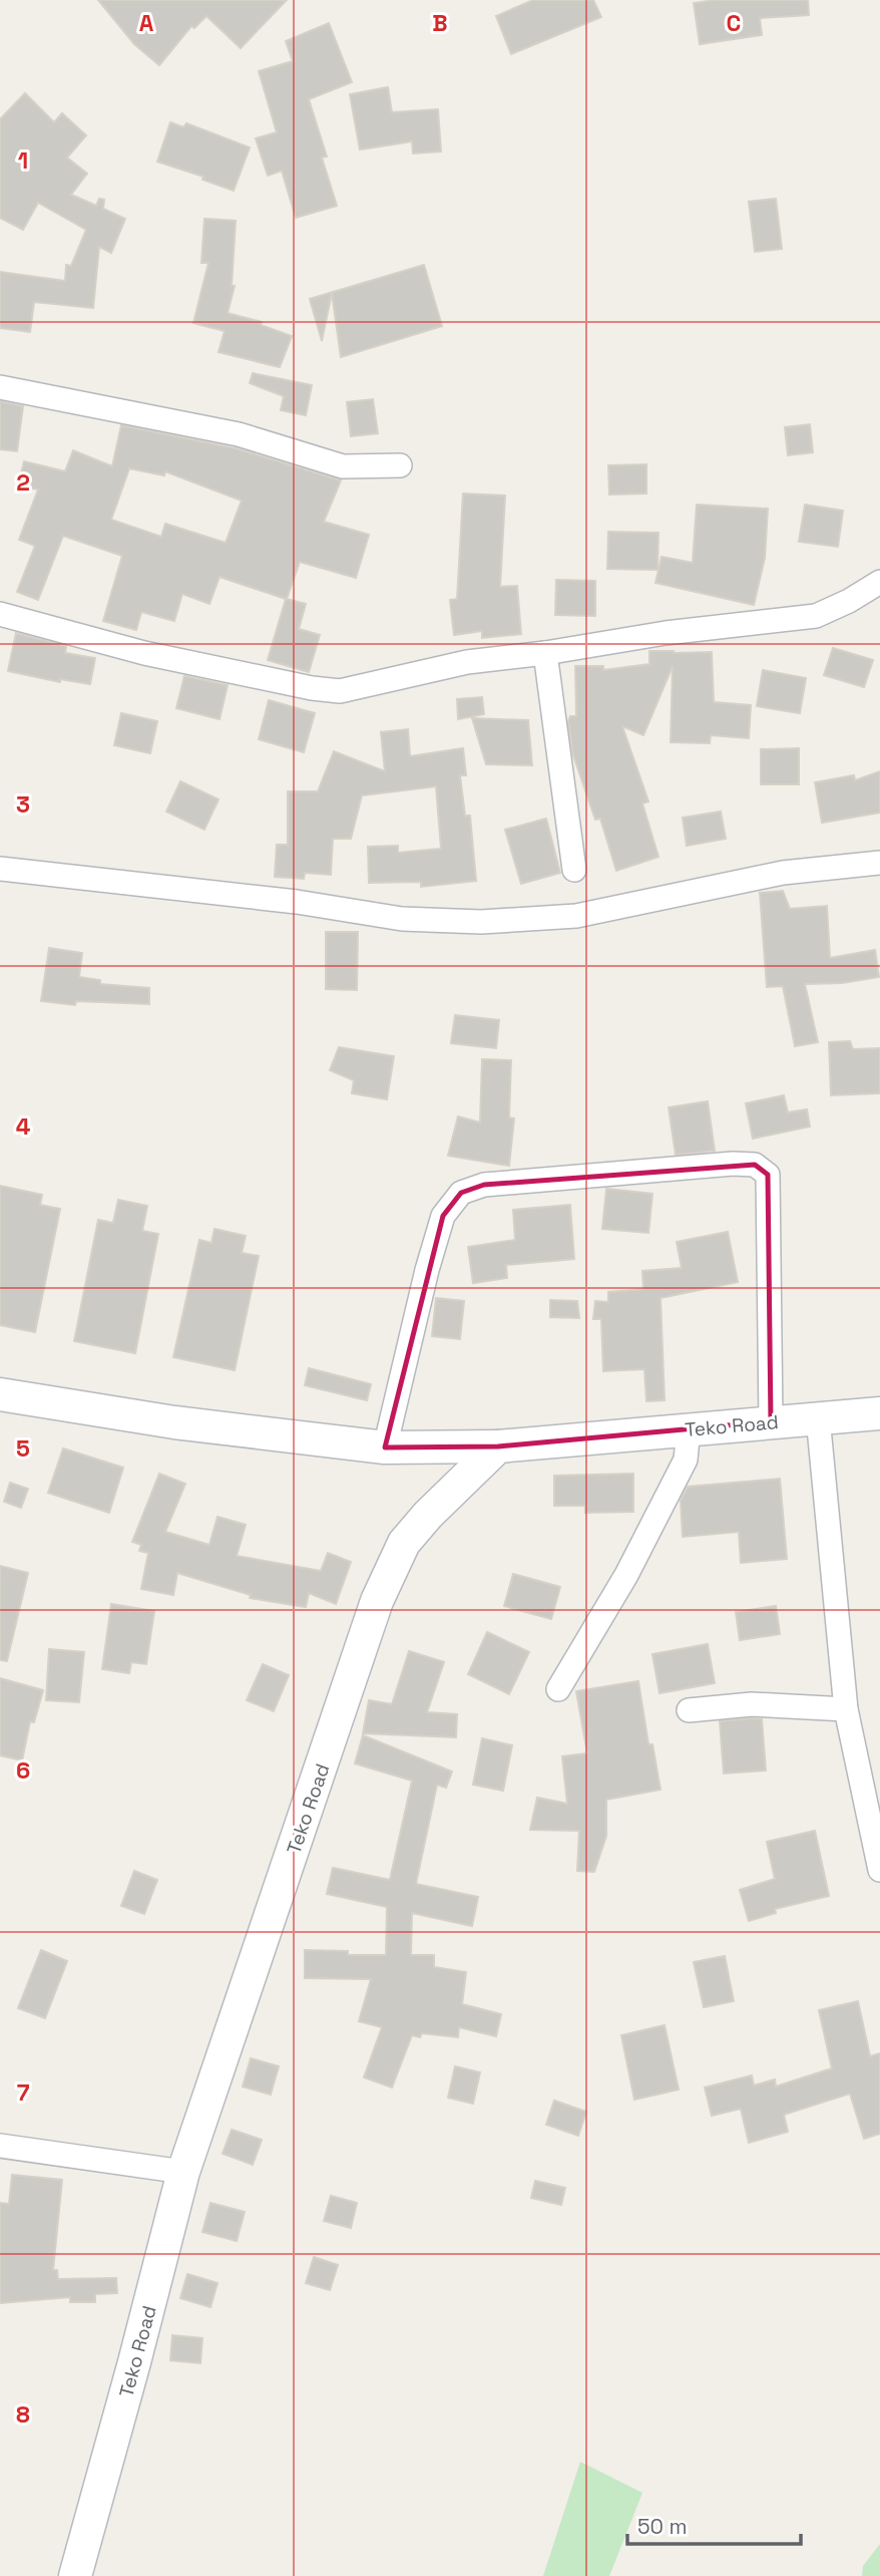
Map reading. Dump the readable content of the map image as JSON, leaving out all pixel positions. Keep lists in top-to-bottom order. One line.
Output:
{"streets":{"street":["Teko Road"]},"scale_bar":"50 m","grid":{"columns":["A","B","C"],"rows":["1","2","3","4","5","6","7","8"]}}
